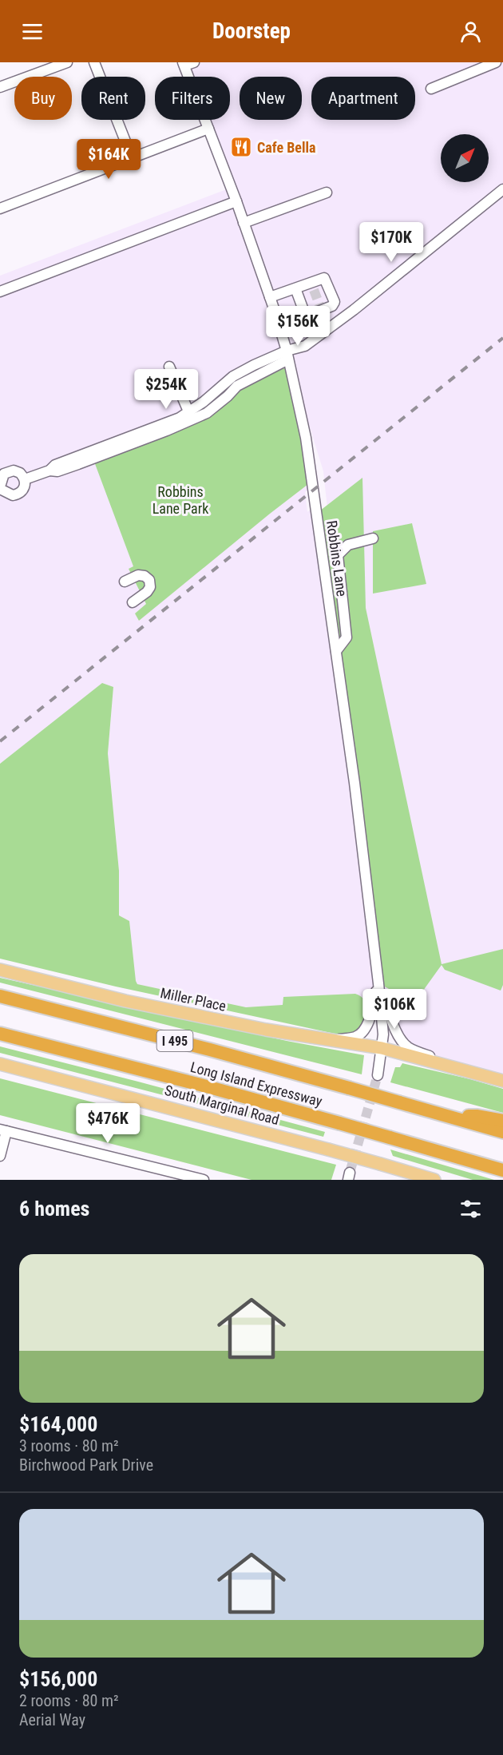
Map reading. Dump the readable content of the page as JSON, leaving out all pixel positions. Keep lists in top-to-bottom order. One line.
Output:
{"streets":{"highway":["I 495","Long Island Expressway"],"main road":["Miller Place","South Marginal Road"],"street":["Robbins Lane"]},"crossings":[["Robbins Lane","Miller Place"]],"parks":["Robbins Lane Park"],"places":{"restaurant":["Cafe Bella"]},"north":"top right","page":{"header":"Doorstep","chip":["Buy","Rent","Filters","New","Apartment"],"price":["$164K","$170K","$156K","$254K","$106K","$476K"],"heading":"6 homes","list":[{"name":"$164,000","note":"3 rooms · 80 m² · Birchwood Park Drive"},{"name":"$156,000","note":"2 rooms · 80 m² · Aerial Way"}]}}
